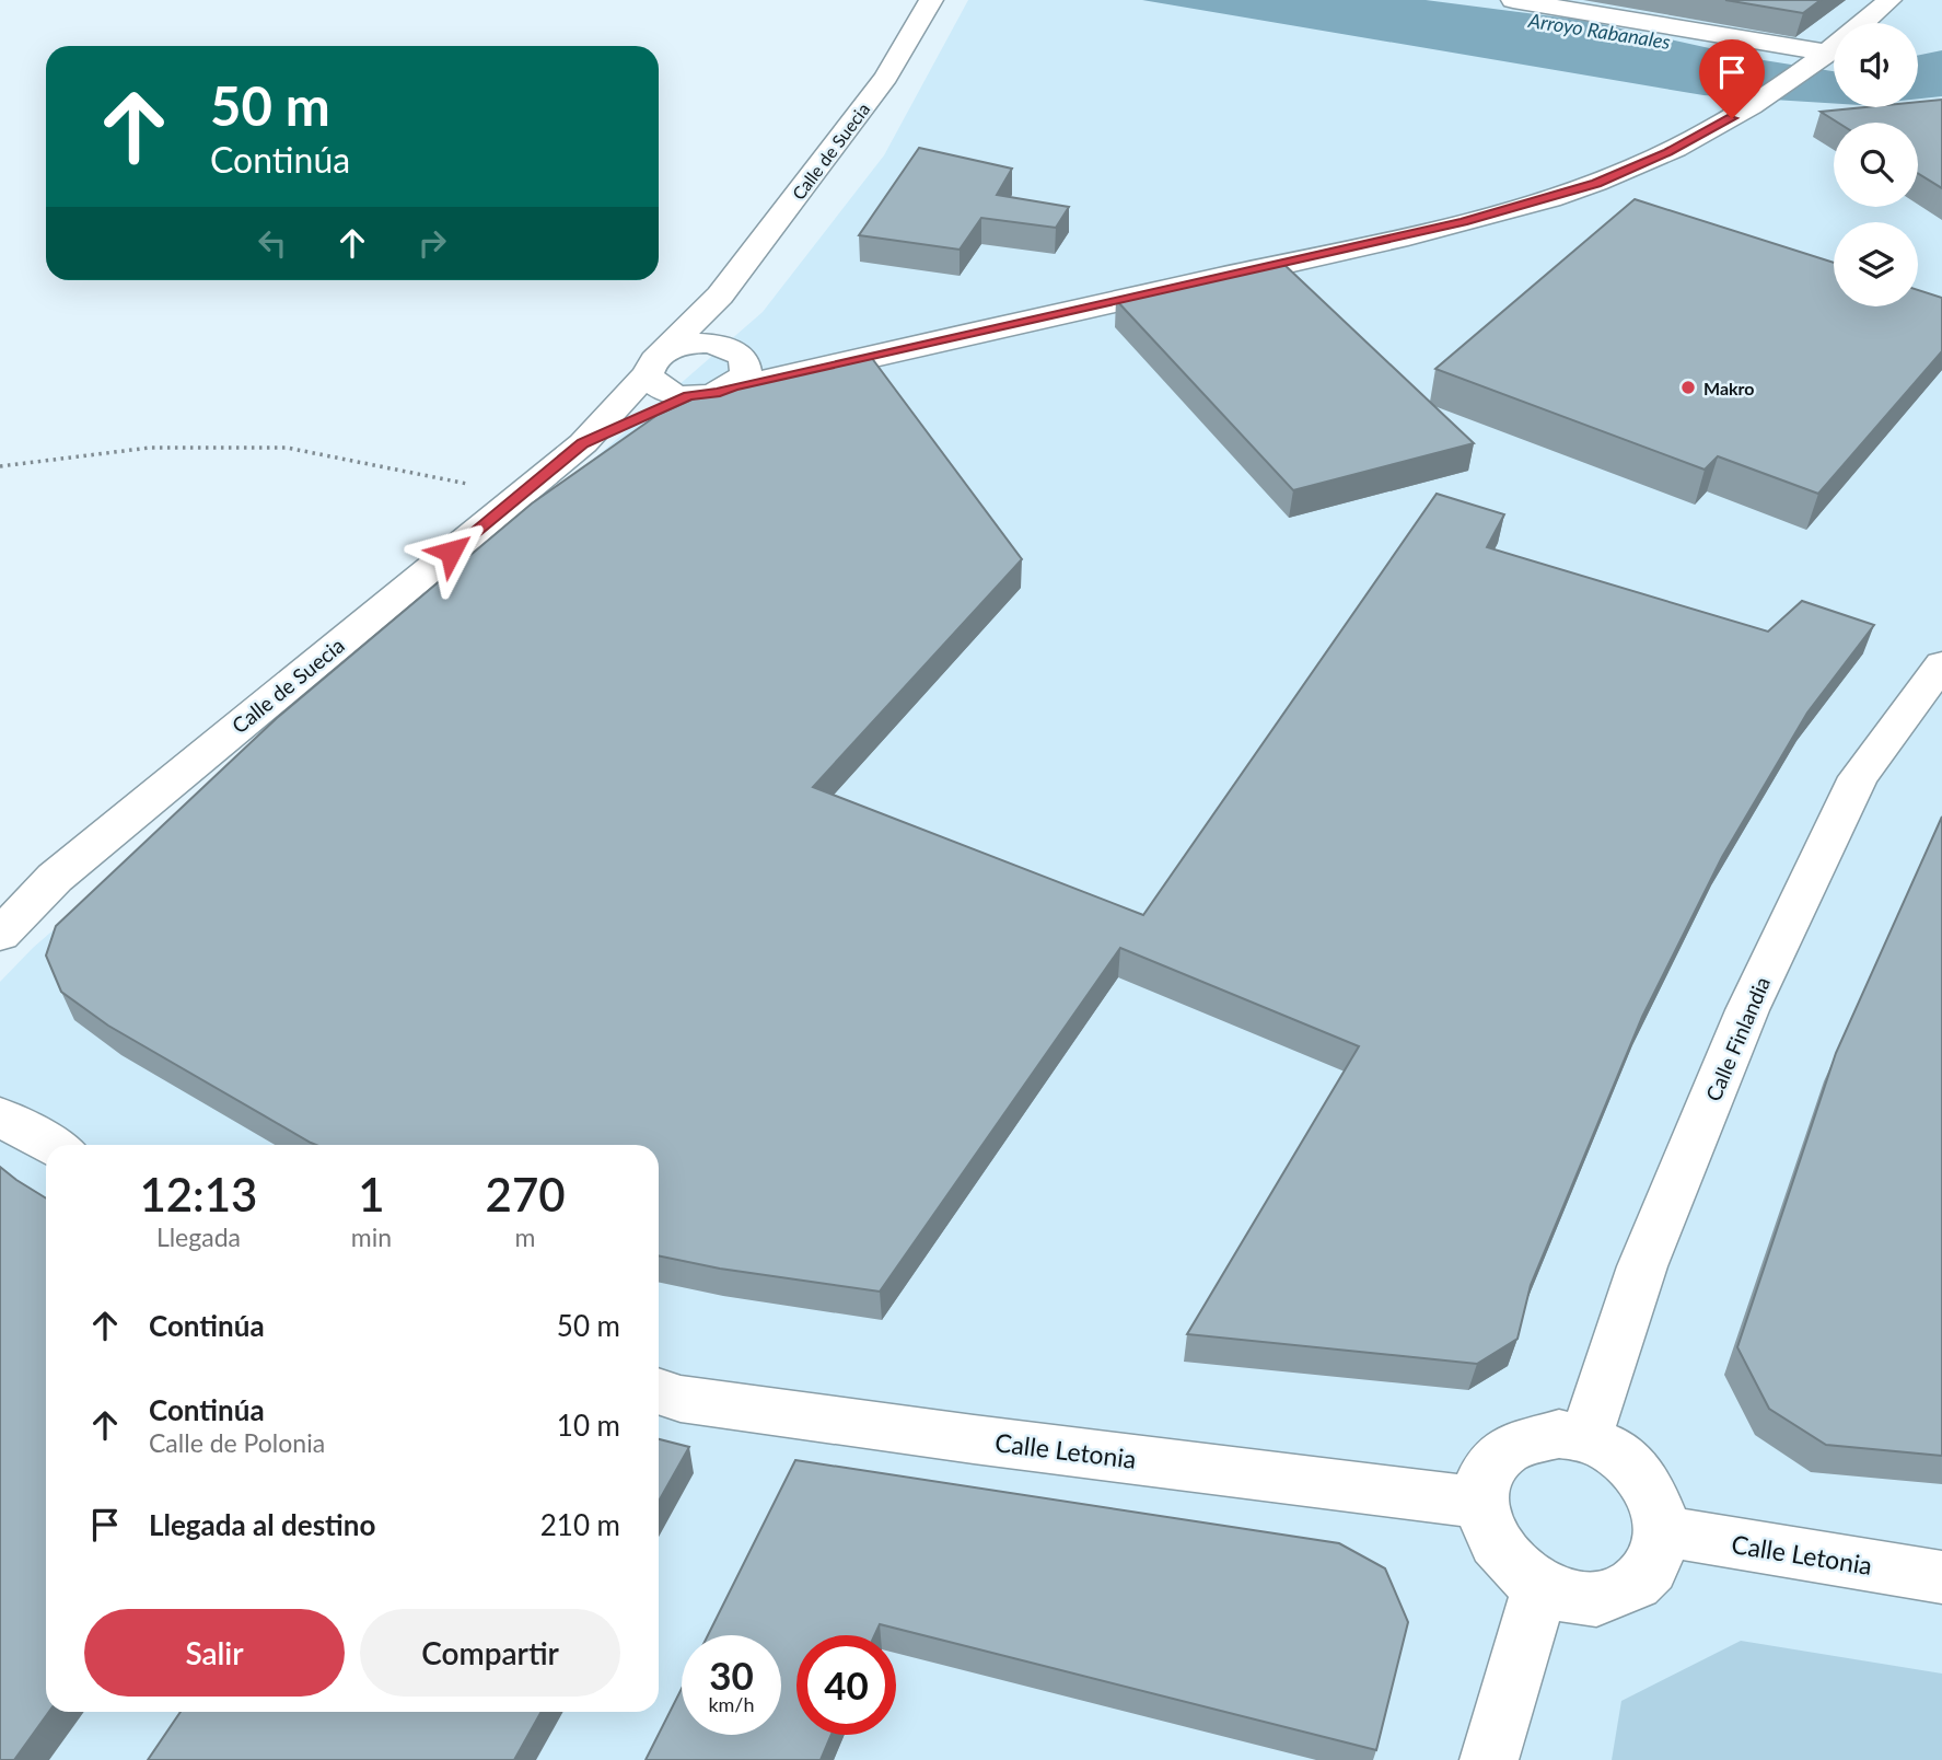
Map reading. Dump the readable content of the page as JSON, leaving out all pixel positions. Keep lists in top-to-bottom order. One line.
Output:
{"streets":{"street":["Calle de Suecia","Calle Finlandia","Calle Letonia"]},"crossings":[["Calle Finlandia","Calle Letonia"]],"water":["Arroyo Rabanales"],"places":["Makro"],"page":{"turn":["50 m","Continúa"],"eta":["12:13","Llegada","1","min","270","m"],"list":[{"name":"Continúa","value":"50 m"},{"name":"Continúa","note":"Calle de Polonia","value":"10 m"},{"name":"Llegada al destino","value":"210 m"}],"buttons":["Salir","Compartir"],"speed":"30 km/h","limit":"40"}}
